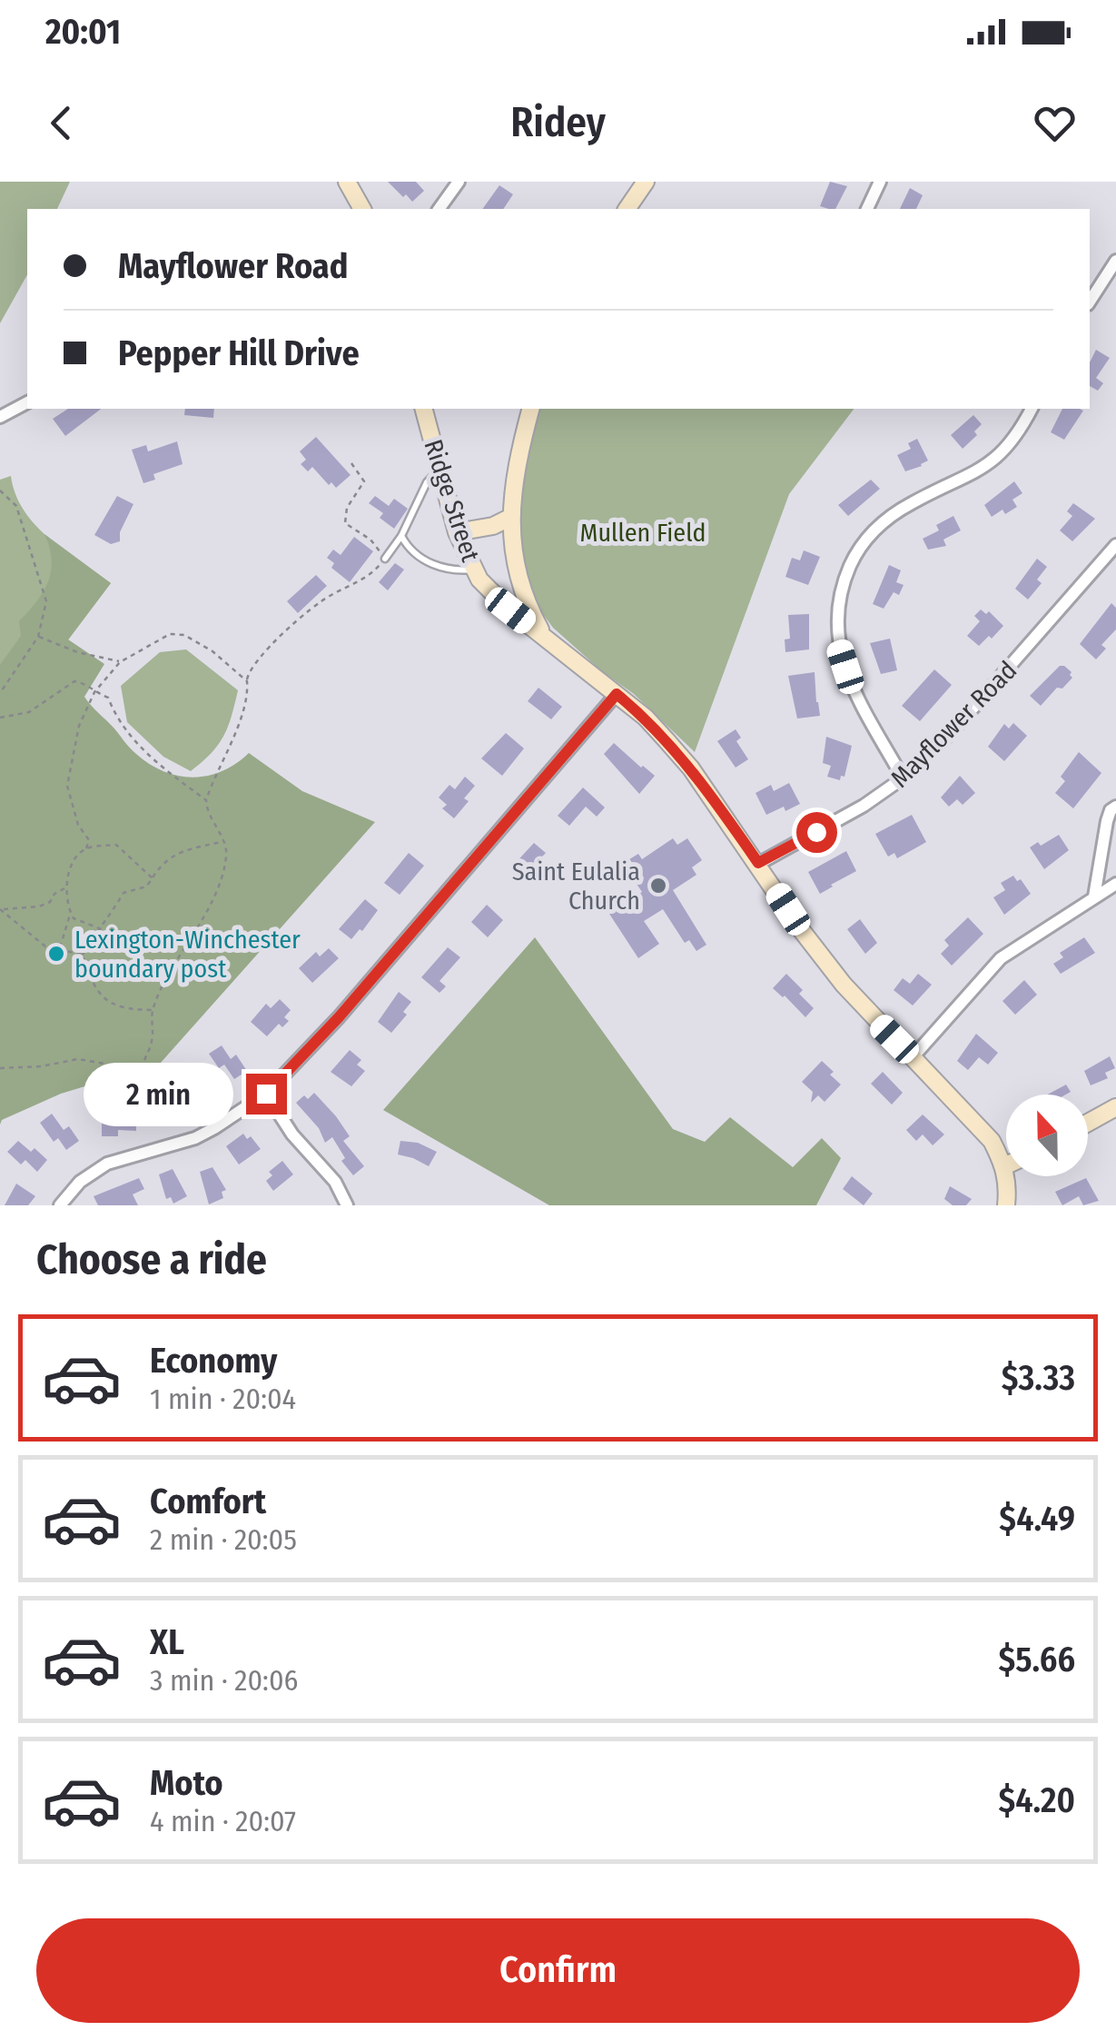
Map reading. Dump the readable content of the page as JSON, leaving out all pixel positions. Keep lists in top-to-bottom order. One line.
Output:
{"streets":{"main road":["Ridge Street"],"street":["Mayflower Road"]},"crossings":[["Ridge Street","Mayflower Road"]],"parks":["Mullen Field"],"places":["Saint Eulalia Church","Lexington-Winchester boundary post"],"north":"top","page":{"status":"20:01","header":"Ridey","banner":["Mayflower Road","Pepper Hill Drive"],"bubble":"2 min","heading":"Choose a ride","list":[{"name":"Economy","note":"1 min · 20:04","value":"$3.33"},{"name":"Comfort","note":"2 min · 20:05","value":"$4.49"},{"name":"XL","note":"3 min · 20:06","value":"$5.66"},{"name":"Moto","note":"4 min · 20:07","value":"$4.20"}],"buttons":"Confirm"}}
